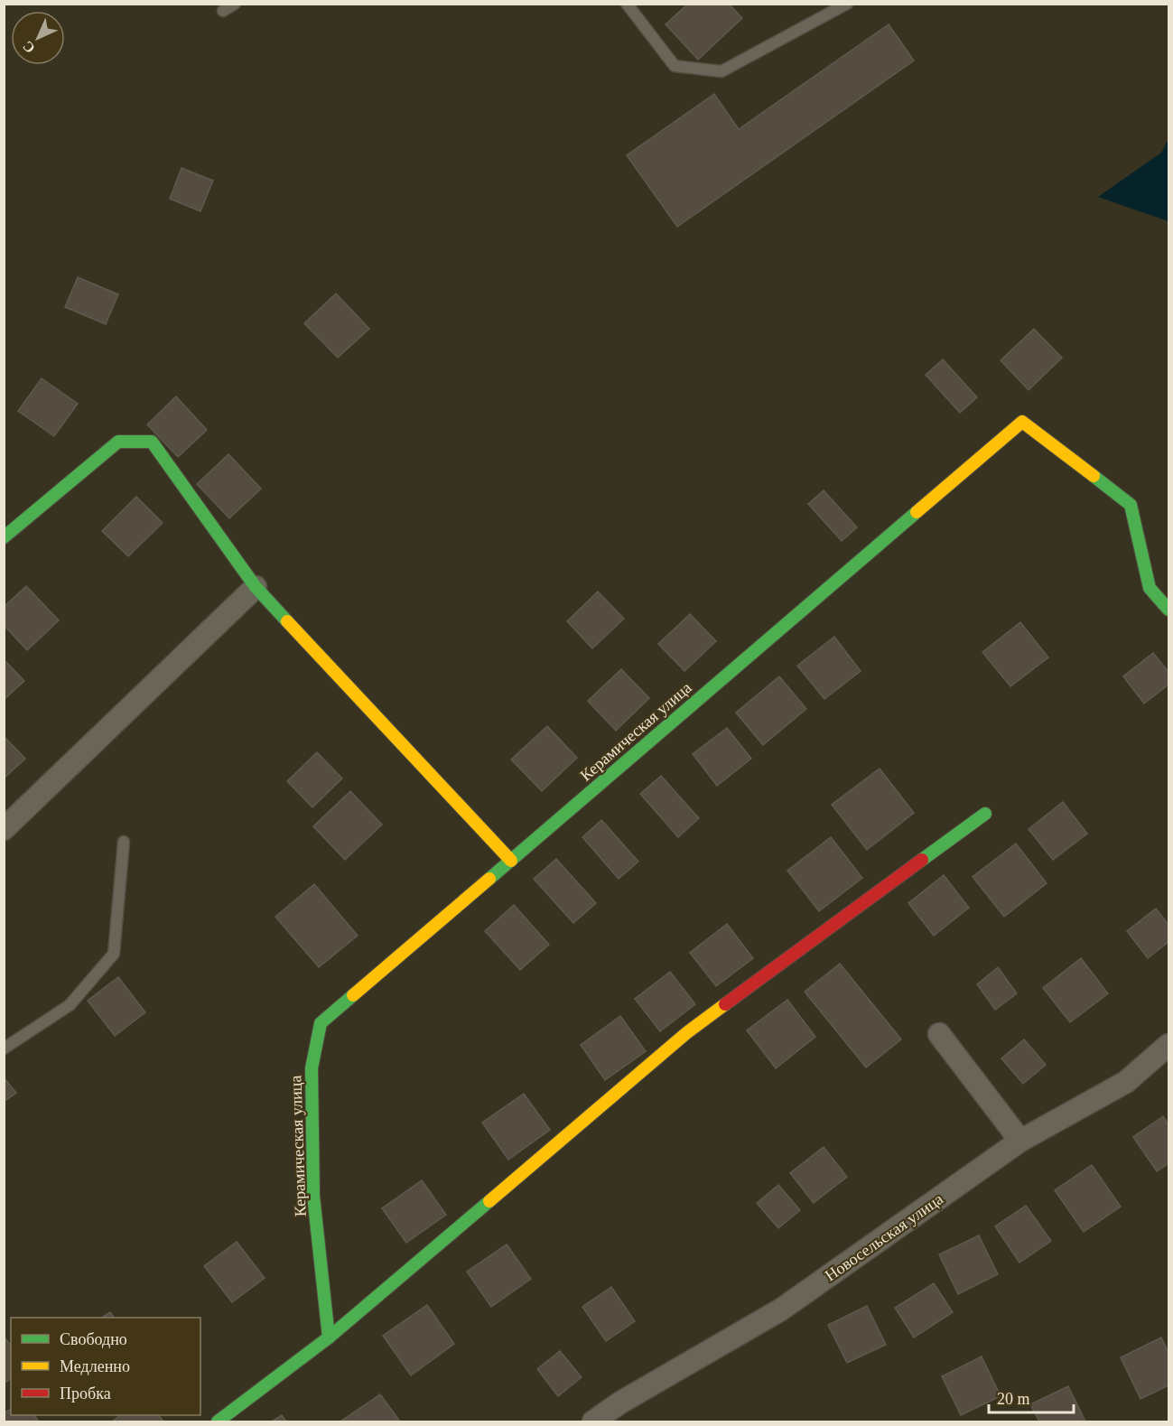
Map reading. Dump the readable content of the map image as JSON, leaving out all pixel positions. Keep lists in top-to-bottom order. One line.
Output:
{"streets":{"street":["Керамическая улица","Новосельская улица"]},"legend":["Свободно","Медленно","Пробка"],"scale_bar":"20 m","north":"bottom left"}
